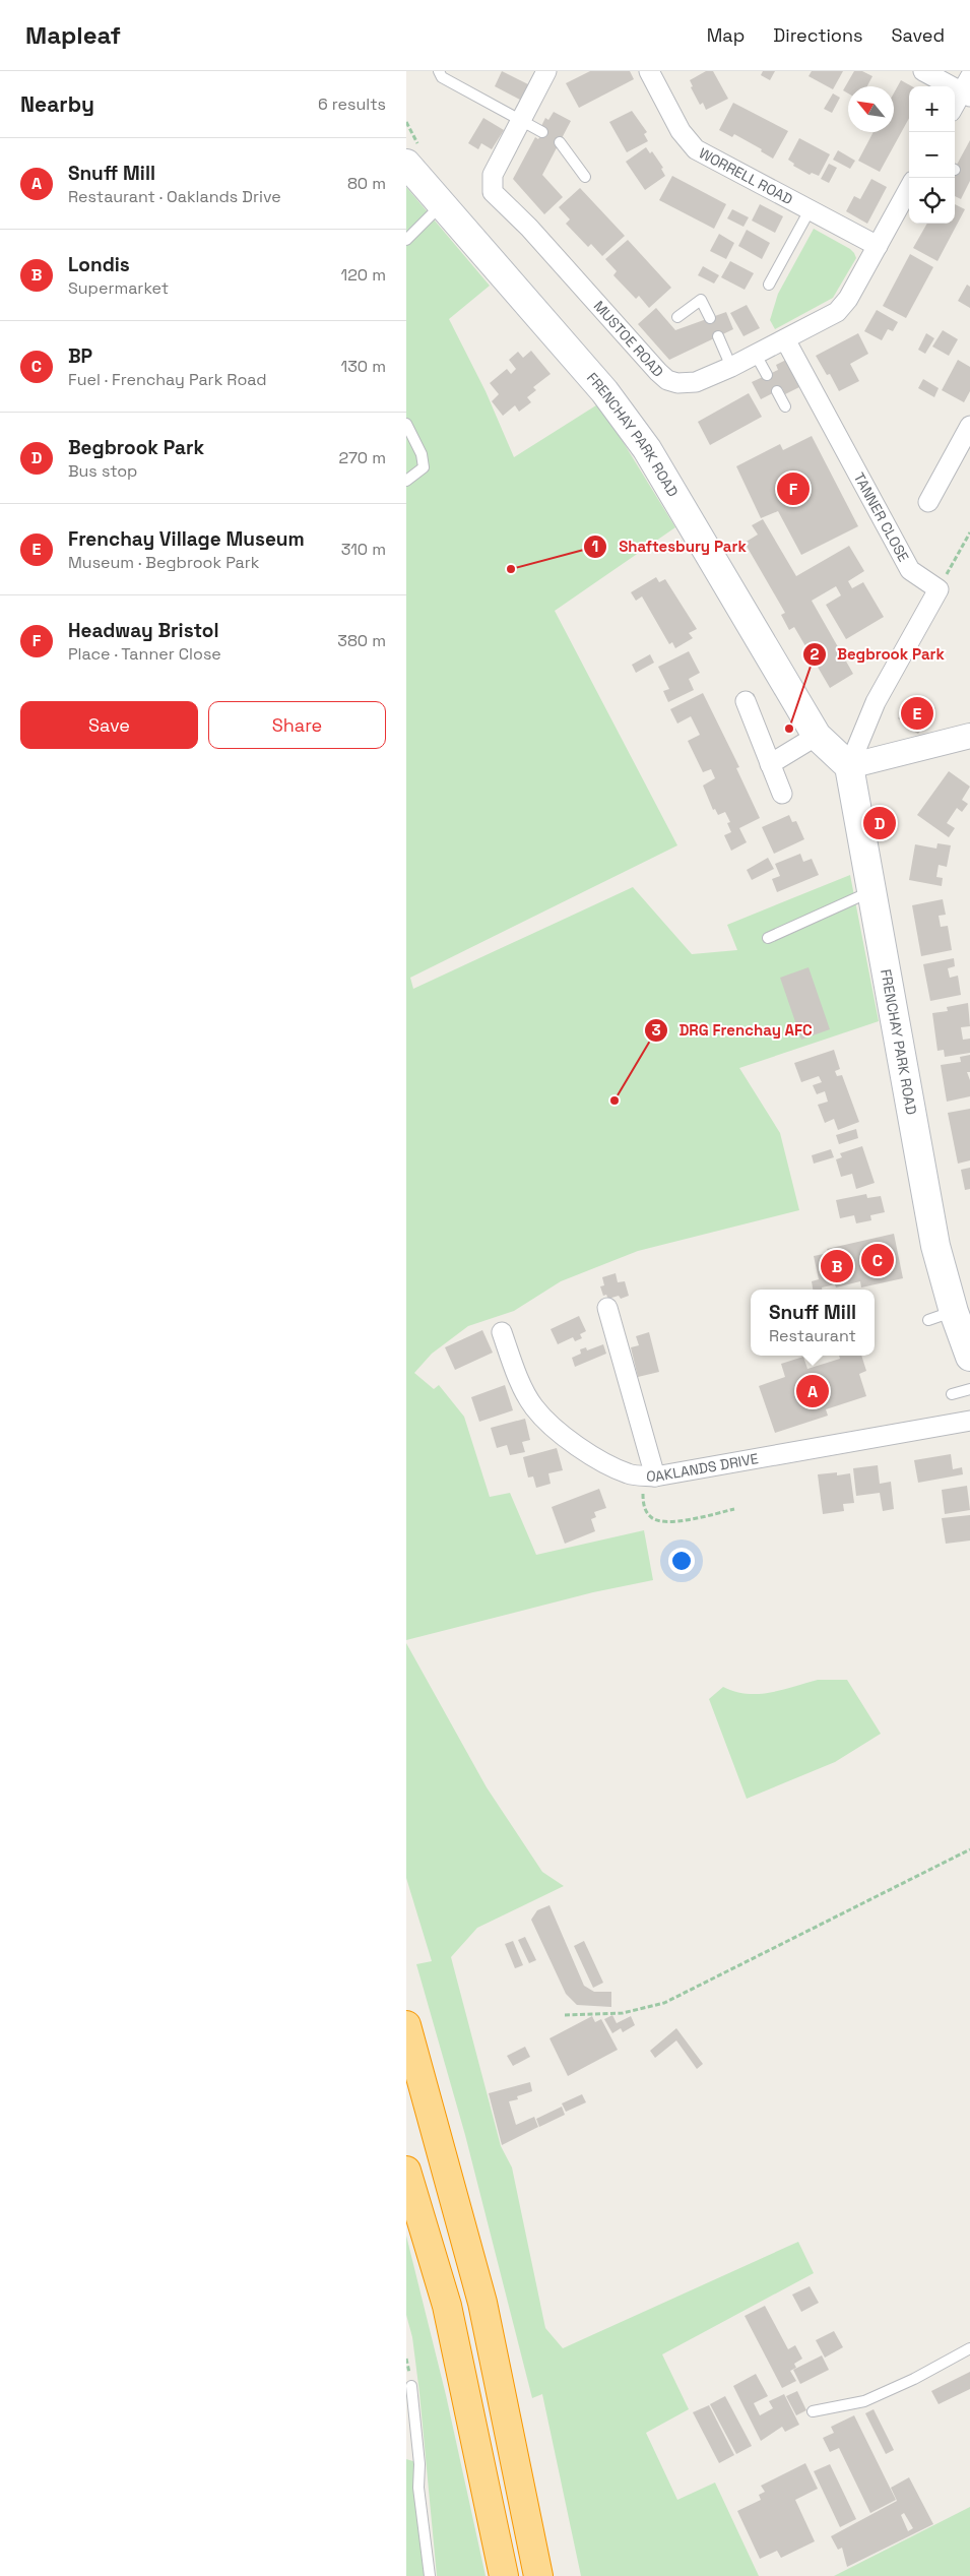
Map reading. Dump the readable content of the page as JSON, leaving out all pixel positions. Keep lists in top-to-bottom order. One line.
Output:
{"streets":{"main road":["FRENCHAY PARK ROAD"],"street":["WORRELL ROAD","MUSTOE ROAD","TANNER CLOSE","OAKLANDS DRIVE"]},"crossings":[["WORRELL ROAD","MUSTOE ROAD"],["MUSTOE ROAD","TANNER CLOSE"]],"places":["Shaftesbury Park","Begbrook Park","DRG Frenchay AFC"],"north":"top left","page":{"header":"Mapleaf","nav":["Map","Directions","Saved"],"heading":["Nearby","6 results"],"map_buttons":["+","−"],"list":[{"mark":"A","name":"Snuff Mill","note":"Restaurant · Oaklands Drive","value":"80 m"},{"mark":"B","name":"Londis","note":"Supermarket","value":"120 m"},{"mark":"C","name":"BP","note":"Fuel · Frenchay Park Road","value":"130 m"},{"mark":"D","name":"Begbrook Park","note":"Bus stop","value":"270 m"},{"mark":"E","name":"Frenchay Village Museum","note":"Museum · Begbrook Park","value":"310 m"},{"mark":"F","name":"Headway Bristol","note":"Place · Tanner Close","value":"380 m"}],"pins":["F","E","D","C","B","A"],"buttons":["Save","Share"],"popup":["Snuff Mill","Restaurant"]}}
